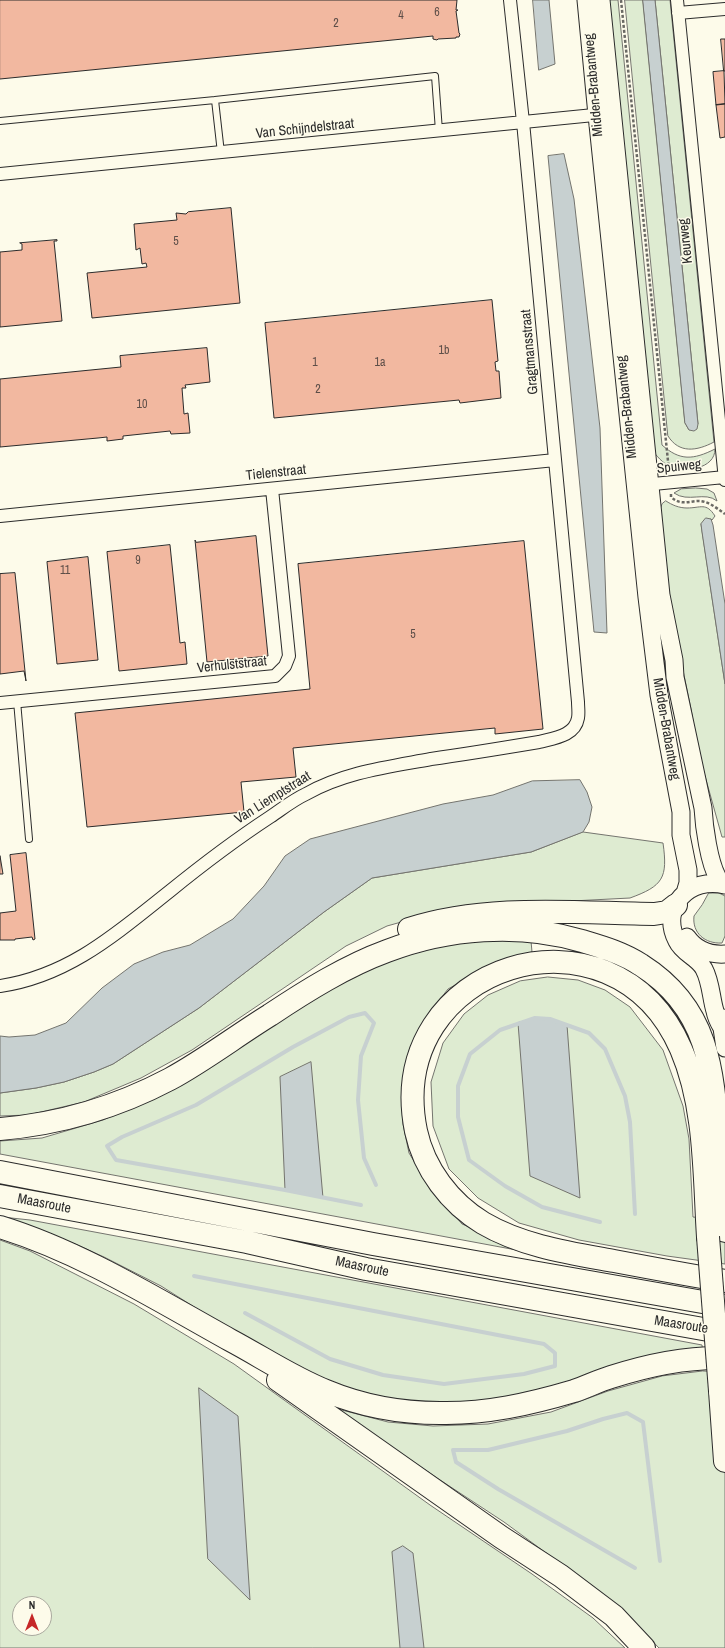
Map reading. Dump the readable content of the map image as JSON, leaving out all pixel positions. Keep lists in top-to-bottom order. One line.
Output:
{"streets":{"highway":["Maasroute"],"street":["Midden-Brabantweg","Van Schijndelstraat","Keurweg","Gragtmansstraat","Spuiweg","Tielenstraat","Verhulststraat","Van Liemptstraat"]},"crossings":[["Midden-Brabantweg","Van Schijndelstraat"],["Midden-Brabantweg","Spuiweg"],["Van Schijndelstraat","Gragtmansstraat"],["Keurweg","Spuiweg"],["Gragtmansstraat","Tielenstraat"],["Gragtmansstraat","Van Liemptstraat"],["Tielenstraat","Verhulststraat"]],"house_numbers":["6","4","2","5","1b","1","1a","2","10","9","11","5"],"north":"top"}
